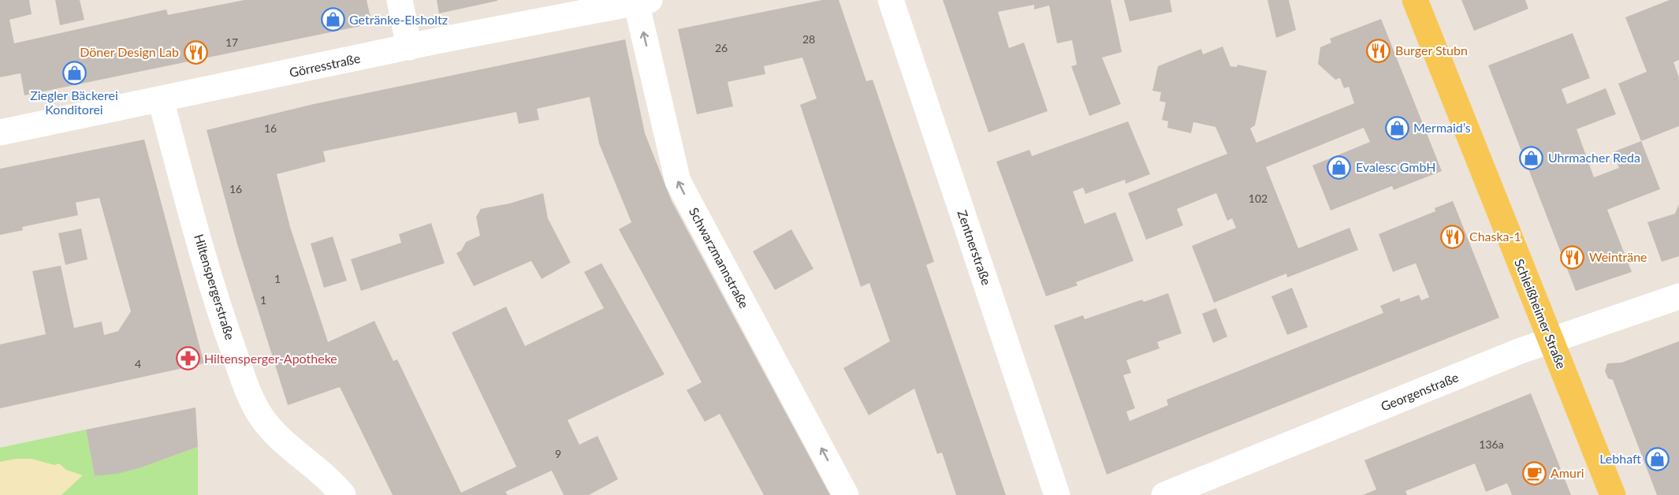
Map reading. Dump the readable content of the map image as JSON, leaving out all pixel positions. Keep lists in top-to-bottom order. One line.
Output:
{"streets":{"main road":["Schleißheimer Straße"],"street":["Görresstraße","Zentnerstraße","Schwarzmannstraße","Hiltenspergerstraße","Georgenstraße"]},"crossings":[["Görresstraße","Schwarzmannstraße"],["Görresstraße","Hiltenspergerstraße"],["Schleißheimer Straße","Georgenstraße"]],"one_way":["Schwarzmannstraße"],"places":{"shop":["Getränke-Elsholtz","Ziegler Bäckerei Konditorei","Mermaid’s","Uhrmacher Reda","Evalesc GmbH","Lebhaft"],"restaurant":["Burger Stubn","Döner Design Lab","Chaska-1","Weinträne"],"pharmacy":["Hiltensperger-Apotheke"],"cafe":["Amuri"]},"house_numbers":["28","17","26","16","16","102","1","1","4","136a","9"]}
